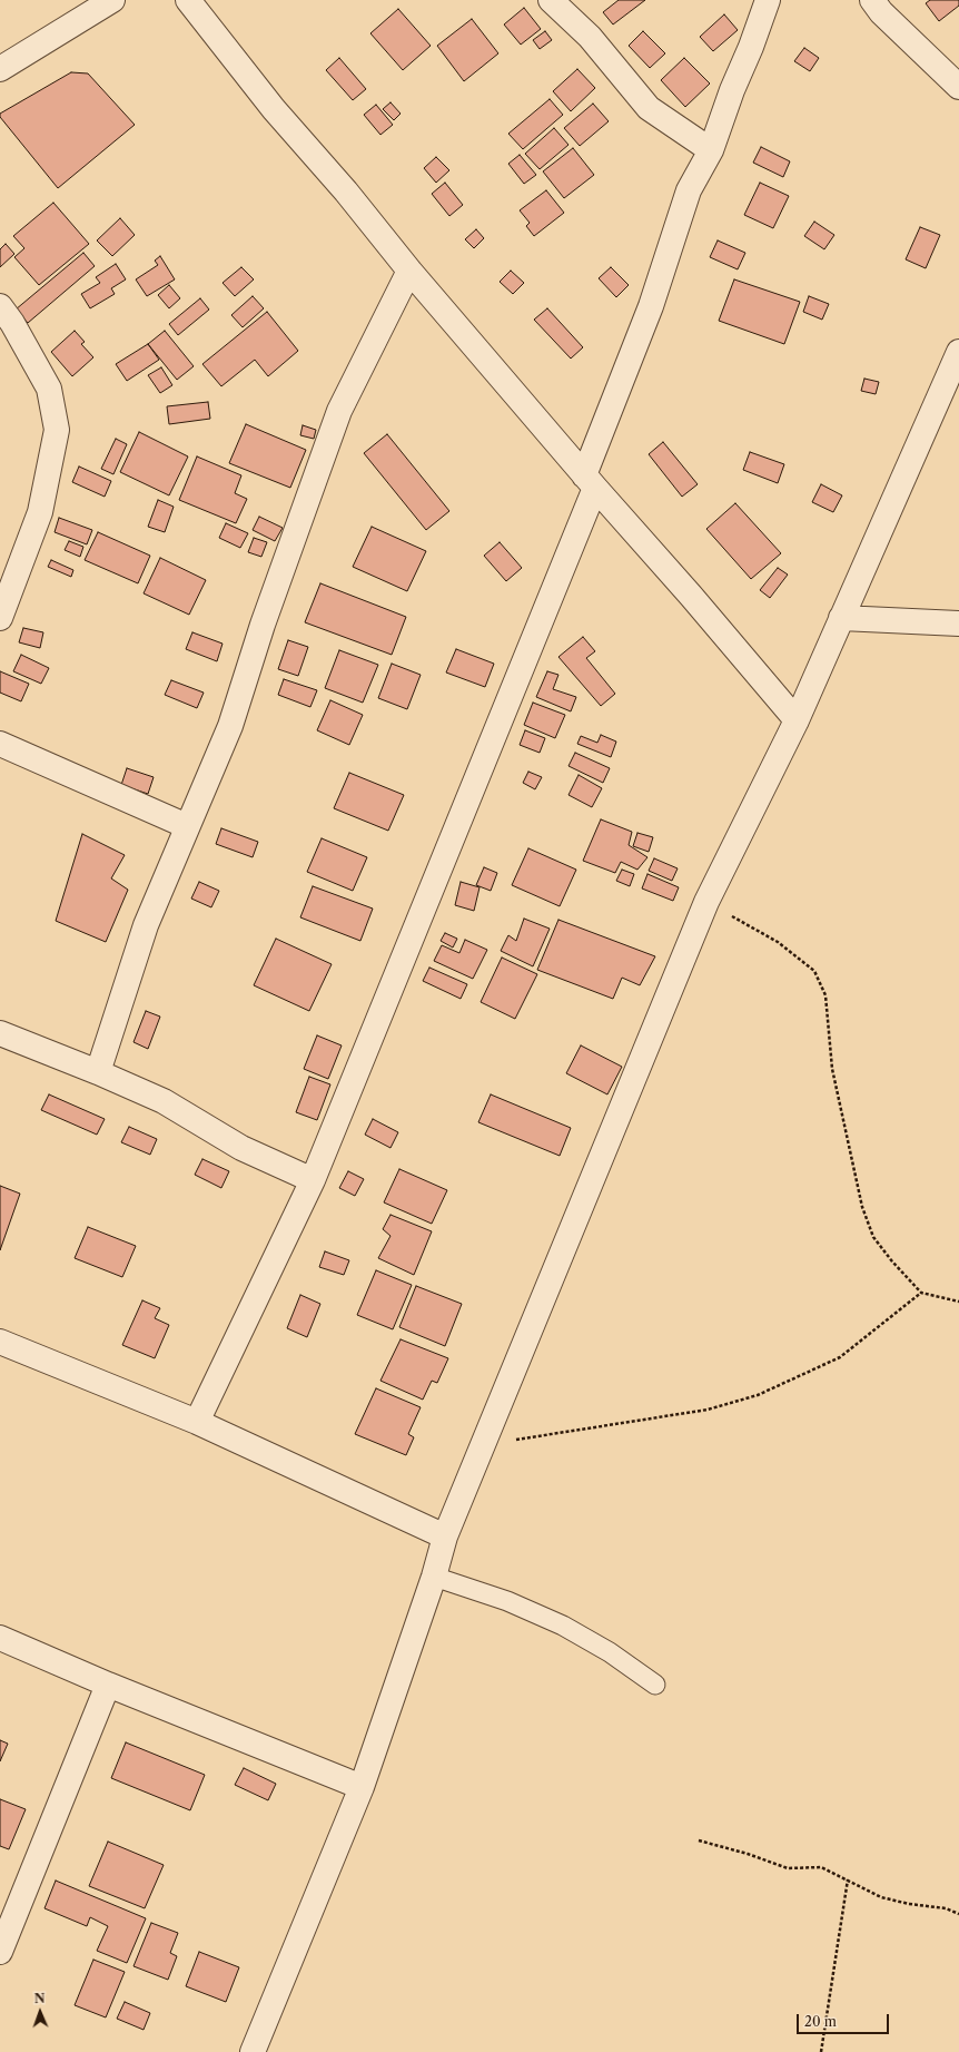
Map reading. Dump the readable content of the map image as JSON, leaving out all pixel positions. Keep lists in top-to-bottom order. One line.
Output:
{"scale_bar":"20 m","north":"top"}
